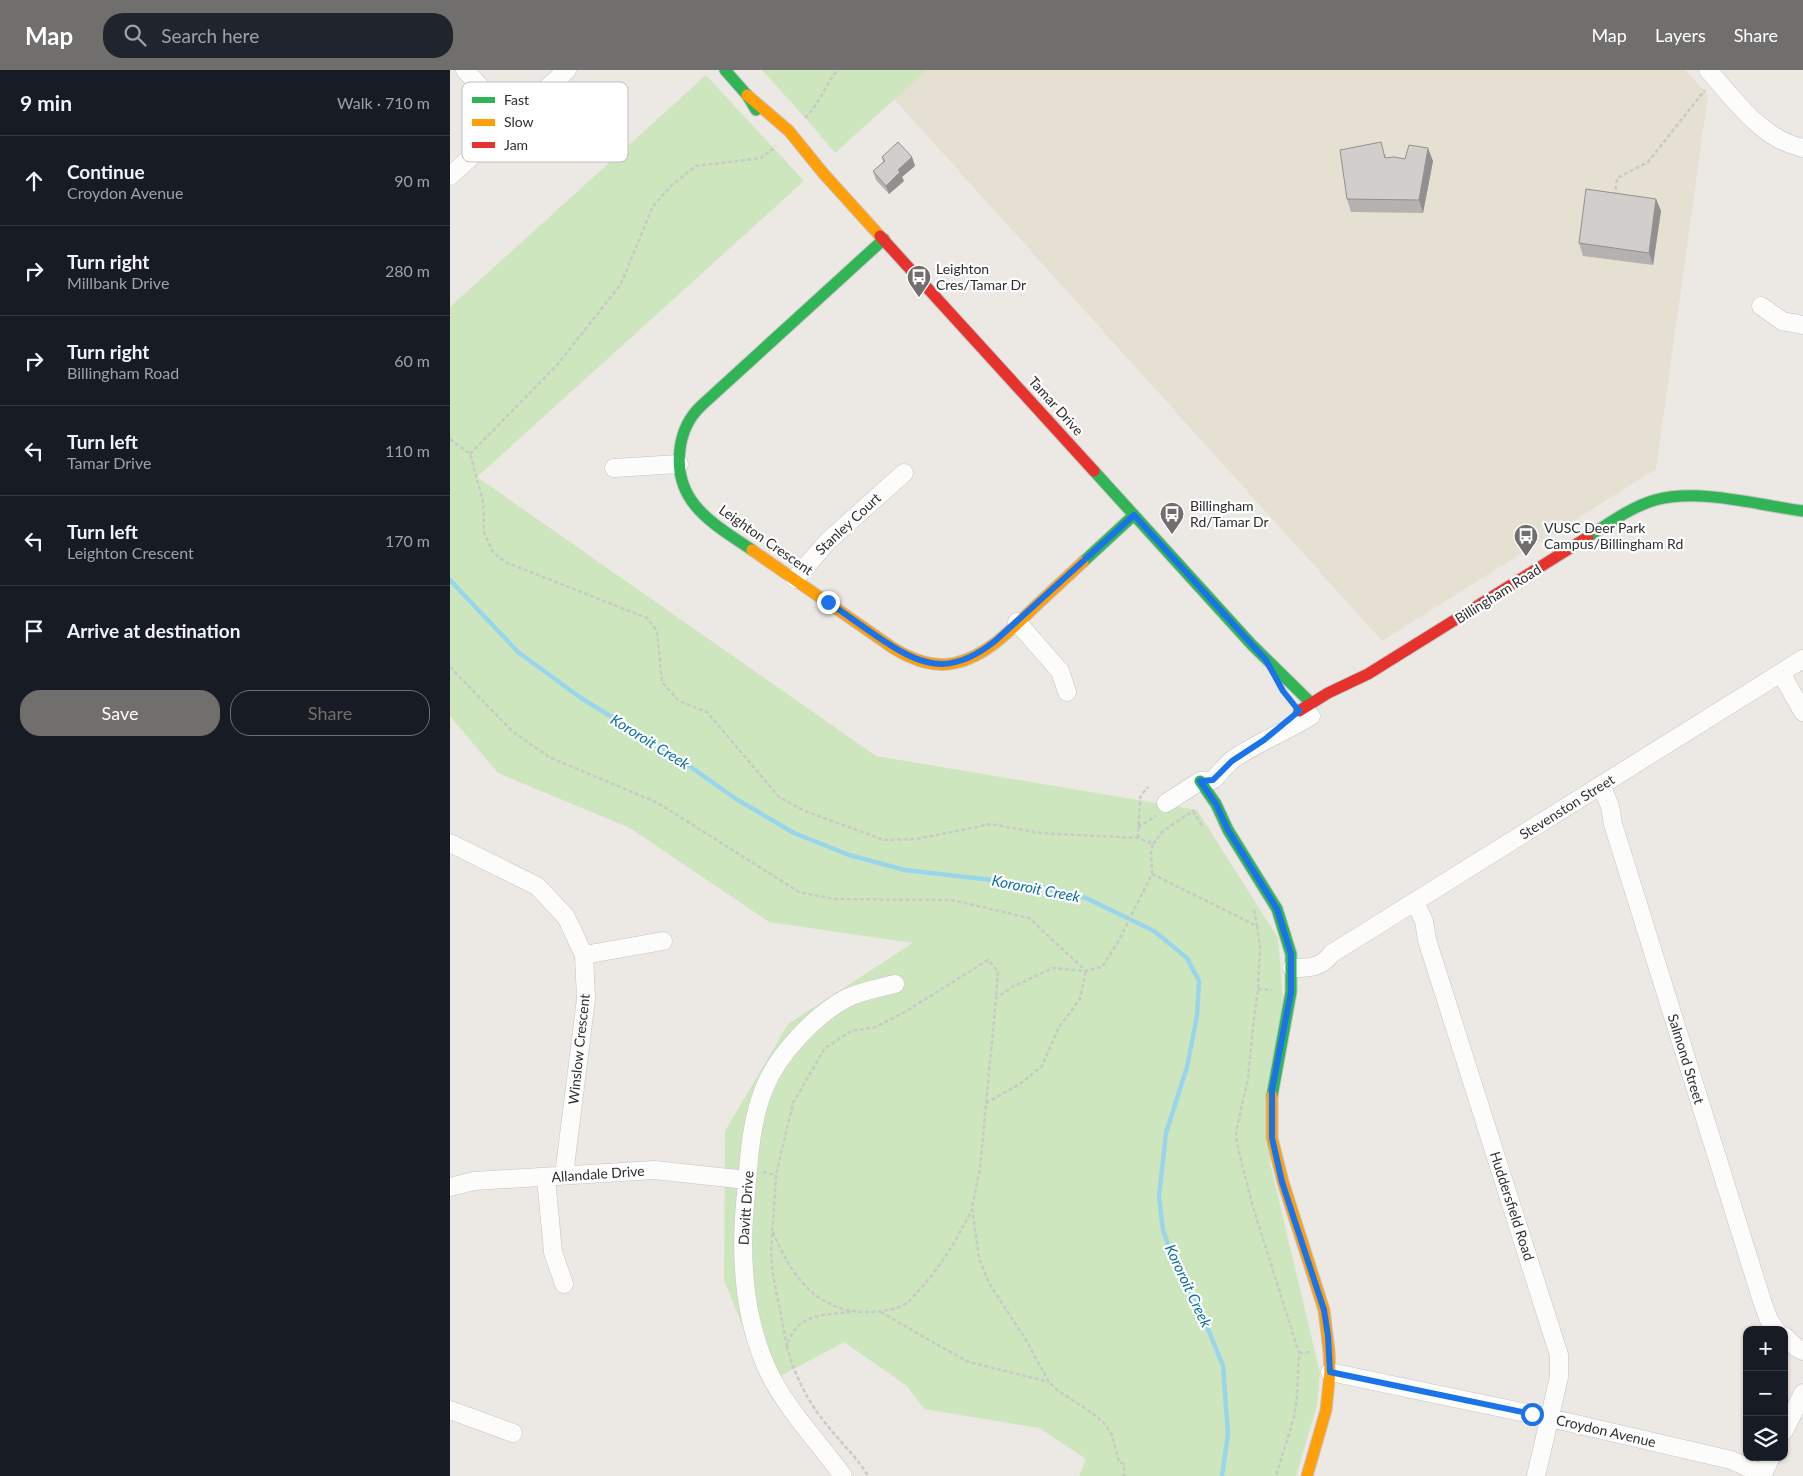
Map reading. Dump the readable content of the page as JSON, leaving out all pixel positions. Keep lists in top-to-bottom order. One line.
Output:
{"streets":{"street":["Tamar Drive","Stanley Court","Leighton Crescent","Billingham Road","Stevenston Street","Winslow Crescent","Salmond Street","Allandale Drive","Huddersfield Road","Davitt Drive","Croydon Avenue"]},"crossings":[["Tamar Drive","Leighton Crescent"],["Tamar Drive","Billingham Road"],["Stanley Court","Leighton Crescent"],["Stevenston Street","Salmond Street"],["Stevenston Street","Huddersfield Road"],["Winslow Crescent","Allandale Drive"],["Allandale Drive","Davitt Drive"],["Huddersfield Road","Croydon Avenue"]],"water":["Kororoit Creek"],"places":{"bus stop":["Leighton Cres/Tamar Dr","Billingham Rd/Tamar Dr","VUSC Deer Park Campus/Billingham Rd"]},"legend":["Fast","Slow","Jam"],"page":{"header":"Map","search":"Search here","nav":["Map","Layers","Share"],"heading":["9 min","Walk · 710 m"],"list":[["Continue","Croydon Avenue","90 m"],["Turn right","Millbank Drive","280 m"],["Turn right","Billingham Road","60 m"],["Turn left","Tamar Drive","110 m"],["Turn left","Leighton Crescent","170 m"],"Arrive at destination"],"buttons":["Save","Share"],"map_buttons":["+","−"]}}
